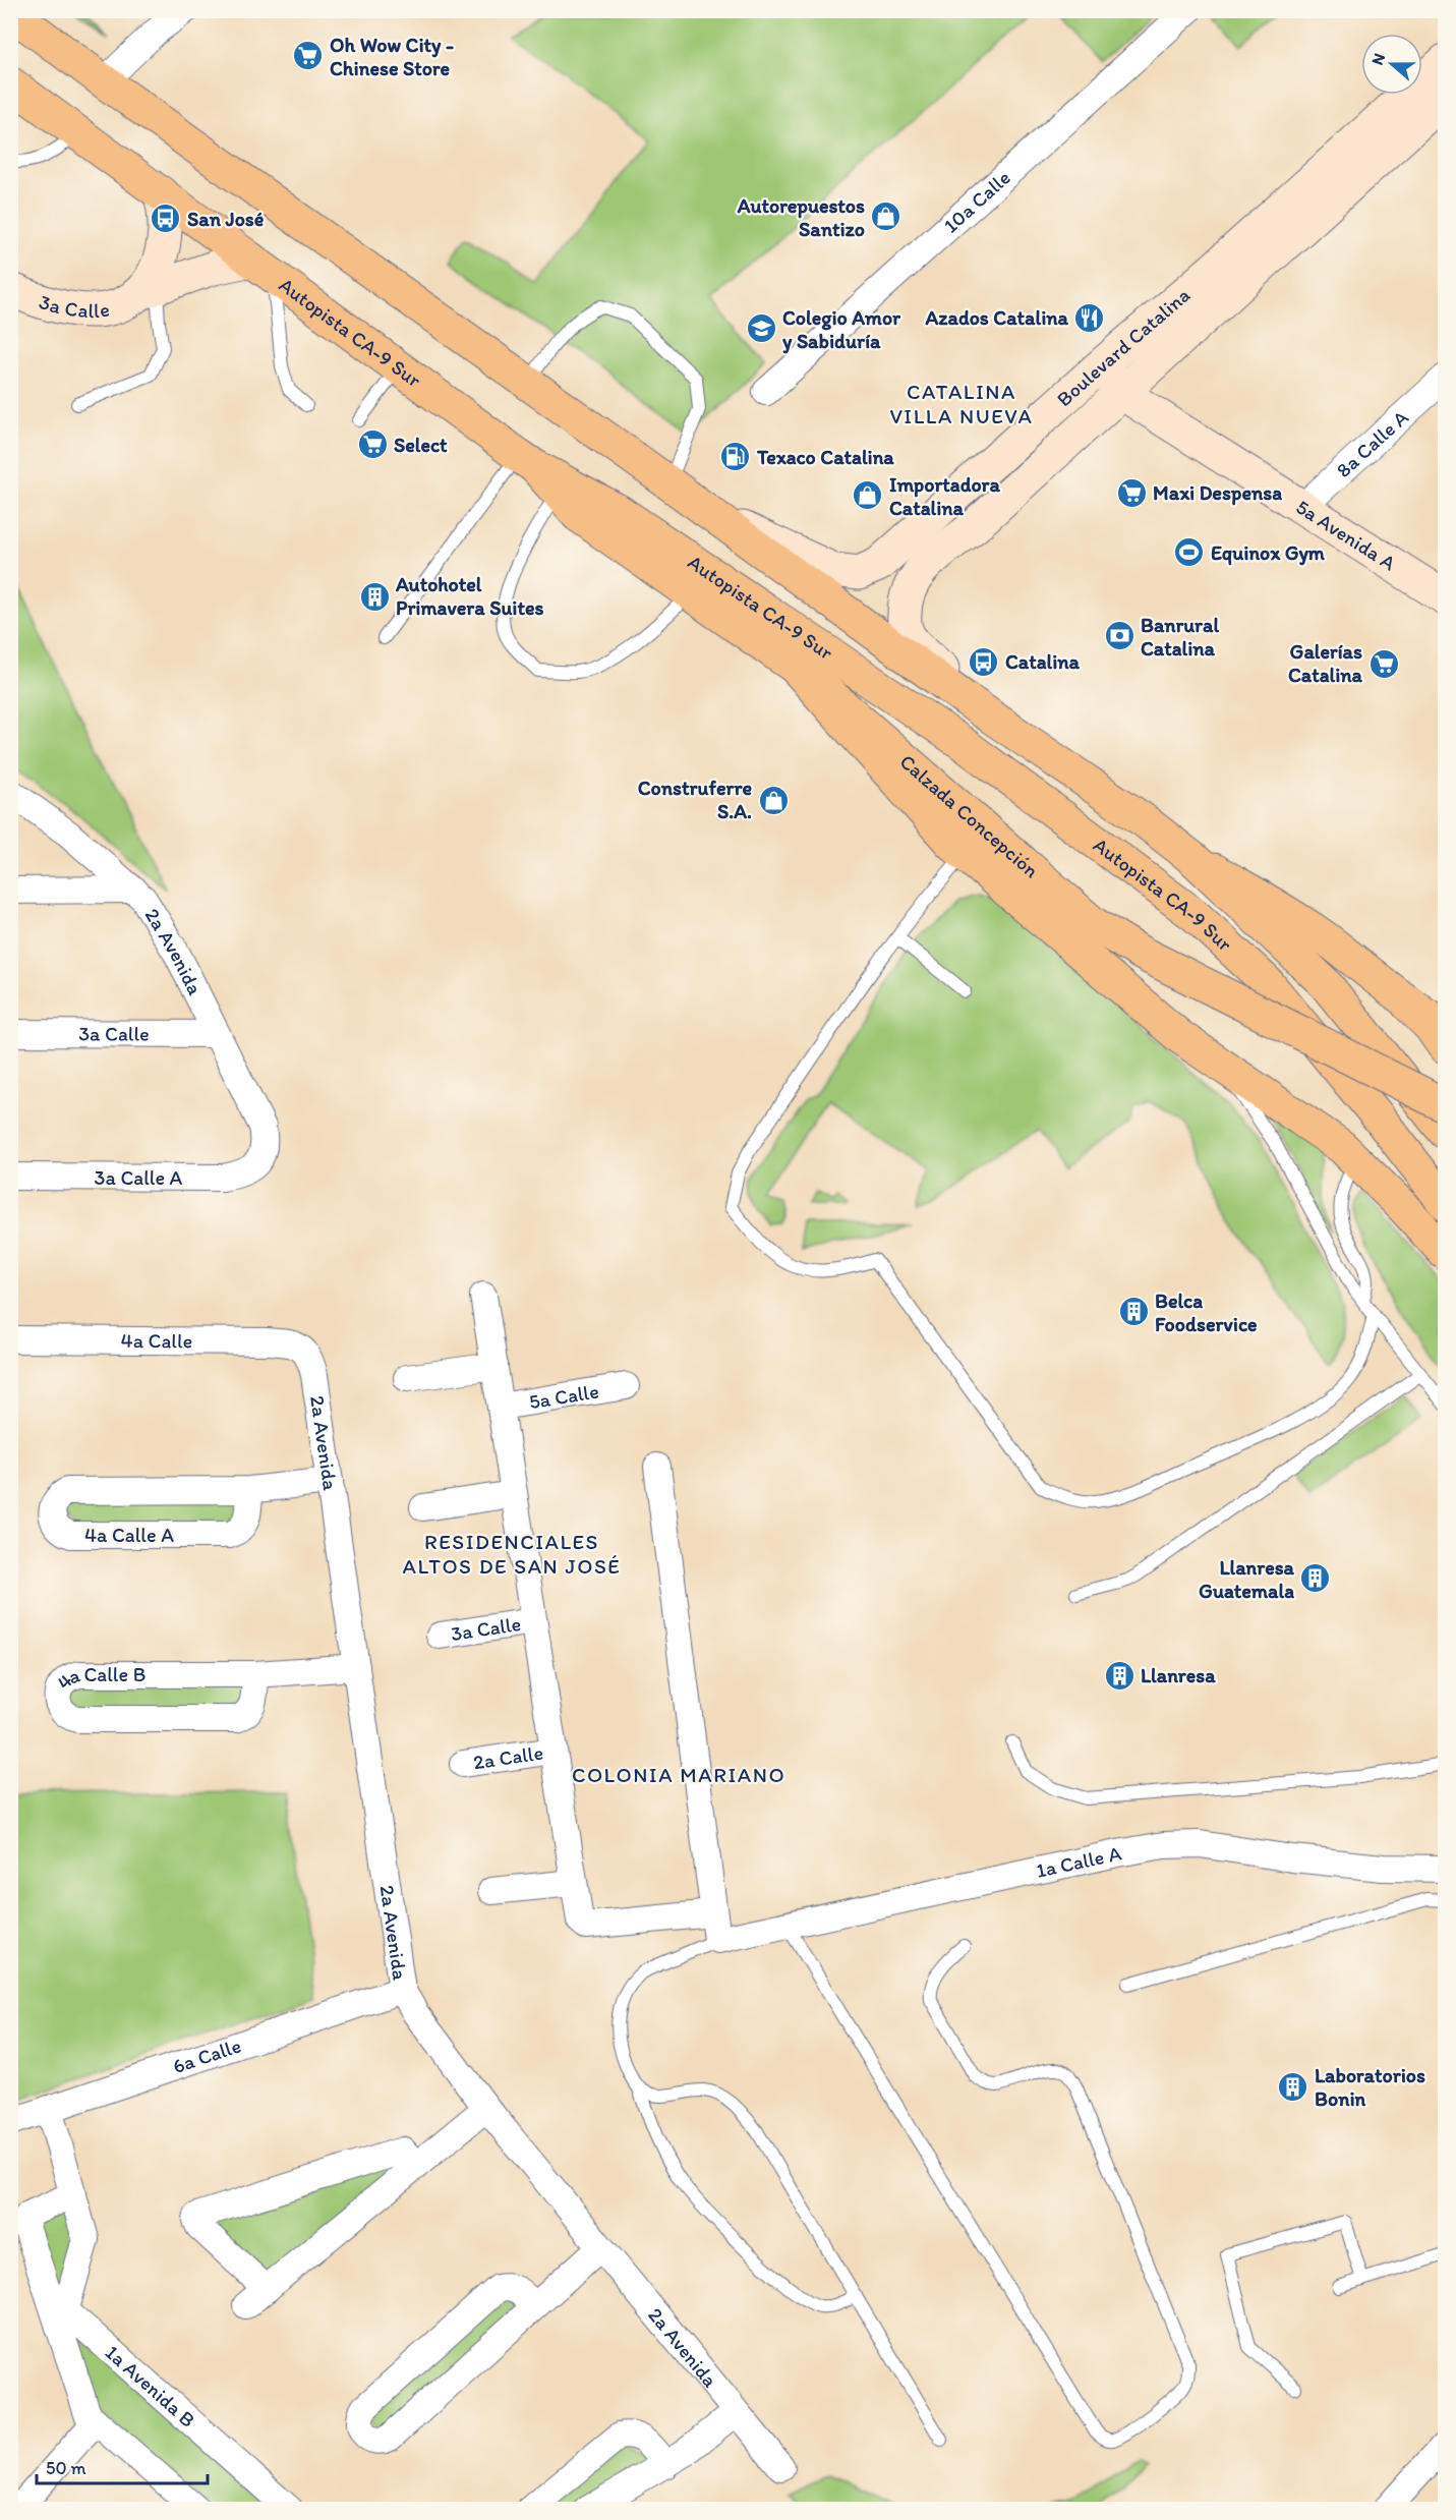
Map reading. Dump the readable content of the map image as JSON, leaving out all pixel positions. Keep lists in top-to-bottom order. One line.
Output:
{"streets":{"main road":["3a Calle","Autopista CA-9 Sur","Boulevard Catalina","5a Avenida A","Calzada Concepción"],"street":["10a Calle","8a Calle A","2a Avenida","3a Calle A","4a Calle","5a Calle","4a Calle A","4a Calle B","2a Calle","1a Calle A","6a Calle","1a Avenida B"]},"crossings":[["3a Calle","Autopista CA-9 Sur"],["3a Calle","2a Avenida"],["Autopista CA-9 Sur","Boulevard Catalina"],["Autopista CA-9 Sur","Calzada Concepción"],["Boulevard Catalina","5a Avenida A"],["8a Calle A","5a Avenida A"],["2a Avenida","3a Calle A"],["2a Avenida","4a Calle"],["2a Avenida","4a Calle A"],["2a Avenida","4a Calle B"],["2a Avenida","6a Calle"]],"districts":["CATALINA VILLA NUEVA","RESIDENCIALES ALTOS DE SAN JOSÉ","COLONIA MARIANO"],"places":{"supermarket":["Oh Wow City - Chinese Store","Select","Maxi Despensa","Galerías Catalina"],"shop":["Autorepuestos Santizo","Importadora Catalina","Construferre S.A."],"bus stop":["San José","Catalina"],"restaurant":["Azados Catalina"],"school or university":["Colegio Amor y Sabiduría"],"fuel station":["Texaco Catalina"],"sports":["Equinox Gym"],"building":["Autohotel Primavera Suites","Belca Foodservice","Llanresa Guatemala","Llanresa","Laboratorios Bonin"],"bank":["Banrural Catalina"]},"scale_bar":"50 m","north":"left"}
